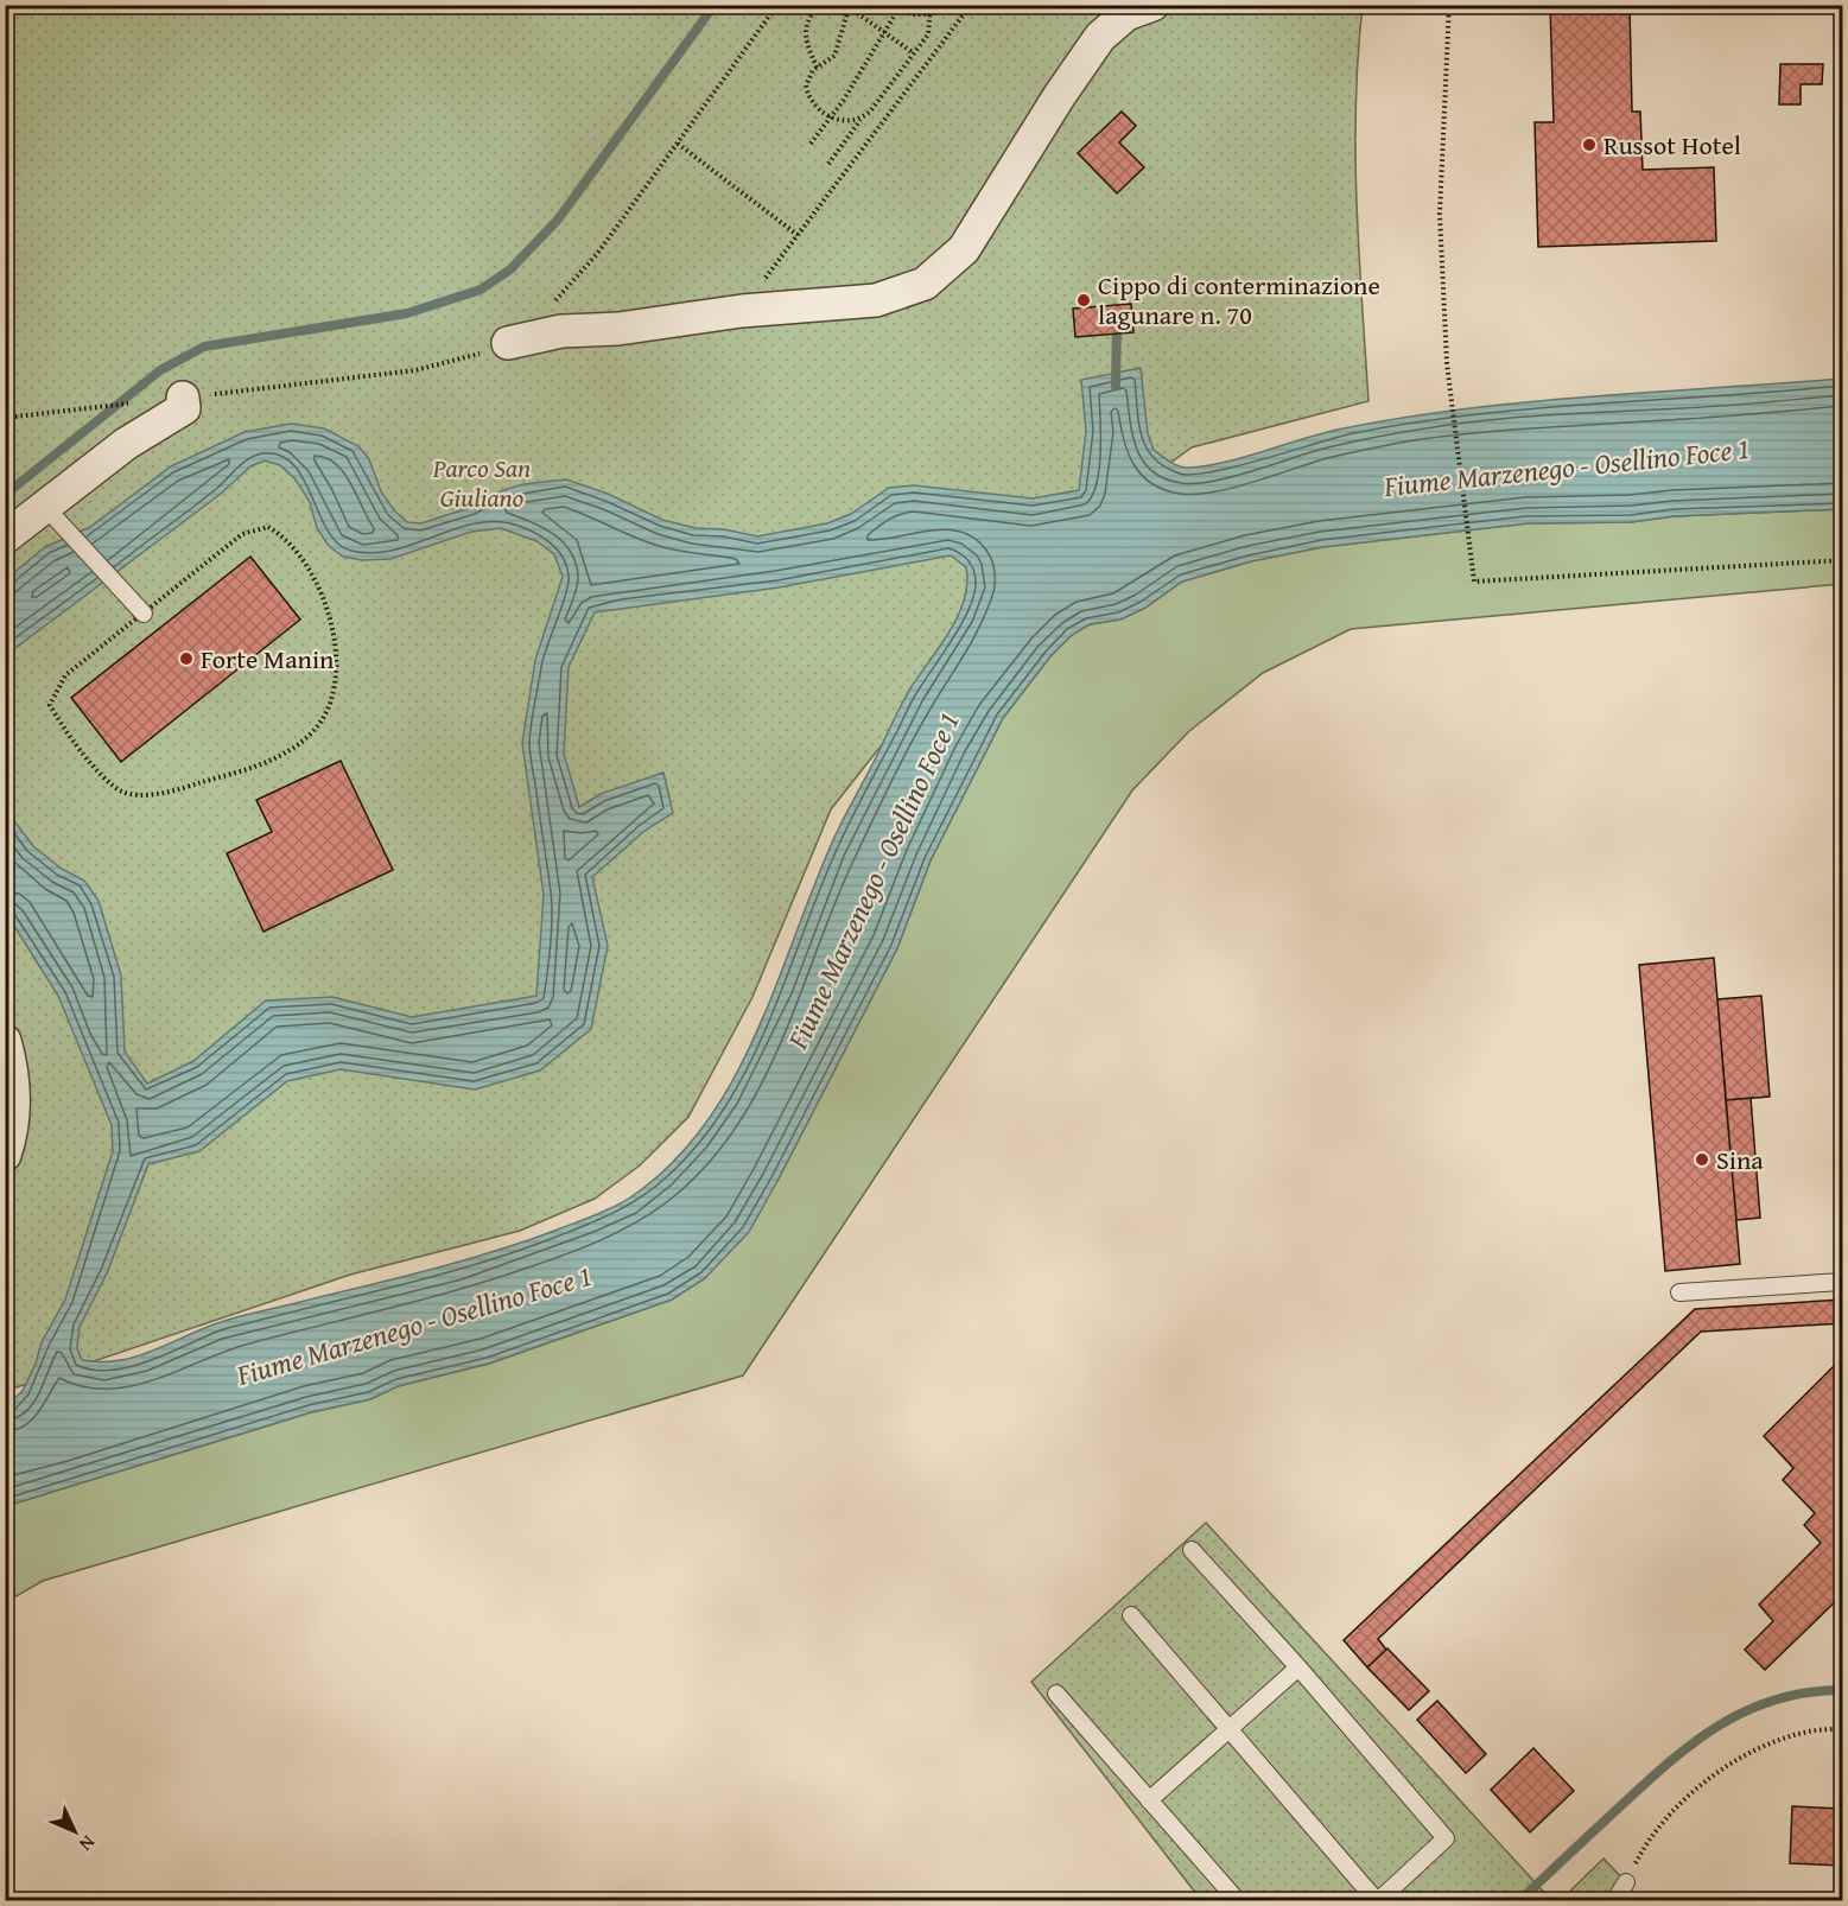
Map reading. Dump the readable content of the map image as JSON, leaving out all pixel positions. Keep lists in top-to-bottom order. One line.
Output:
{"water":["Fiume Marzenego - Osellino Foce 1"],"parks":["Parco San Giuliano"],"places":["Russot Hotel","Cippo di conterminazione lagunare n. 70","Forte Manin","Sina"],"north":"bottom right"}
